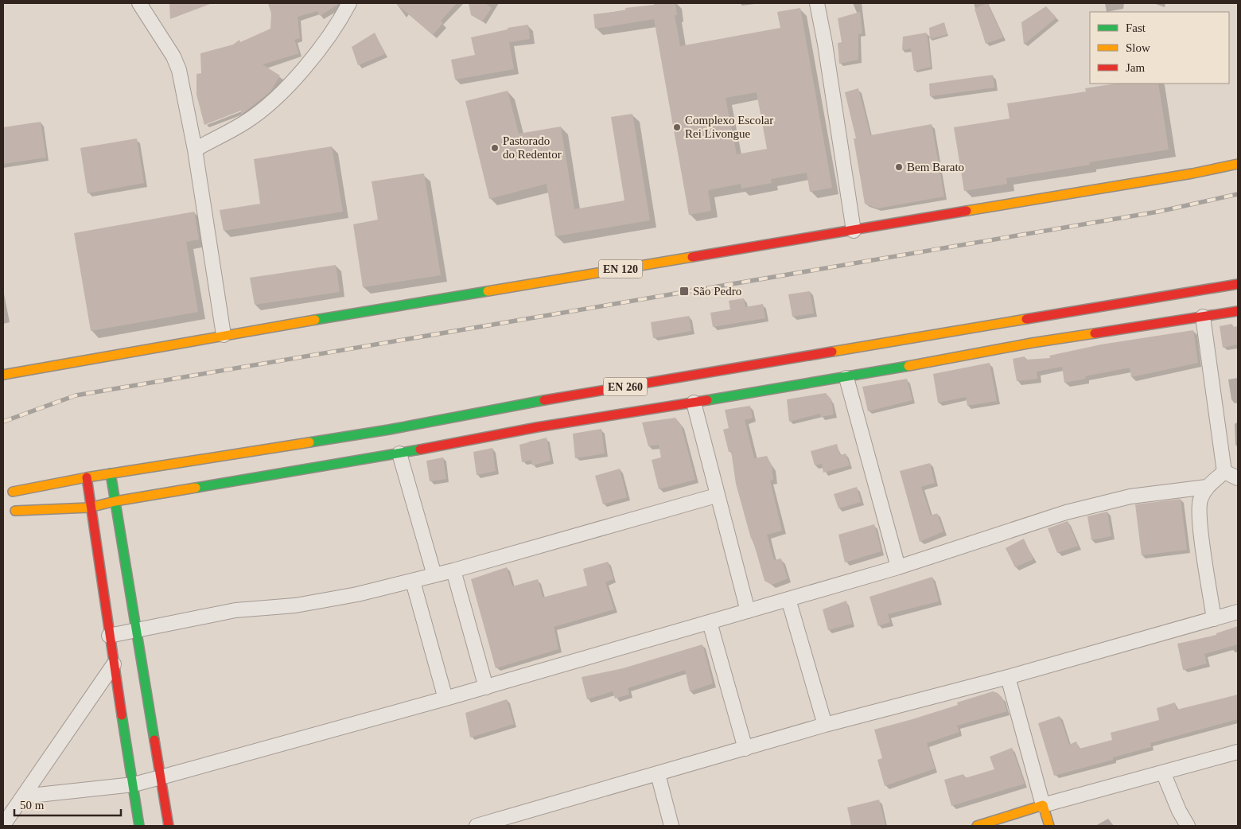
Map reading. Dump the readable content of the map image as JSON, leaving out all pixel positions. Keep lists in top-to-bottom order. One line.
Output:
{"streets":{"main road":["EN 120","EN 260"]},"places":{"other":["Complexo Escolar Rei Livongue","Pastorado do Redentor","Bem Barato"],"transit":["São Pedro"]},"legend":["Fast","Slow","Jam"],"scale_bar":"50 m"}
